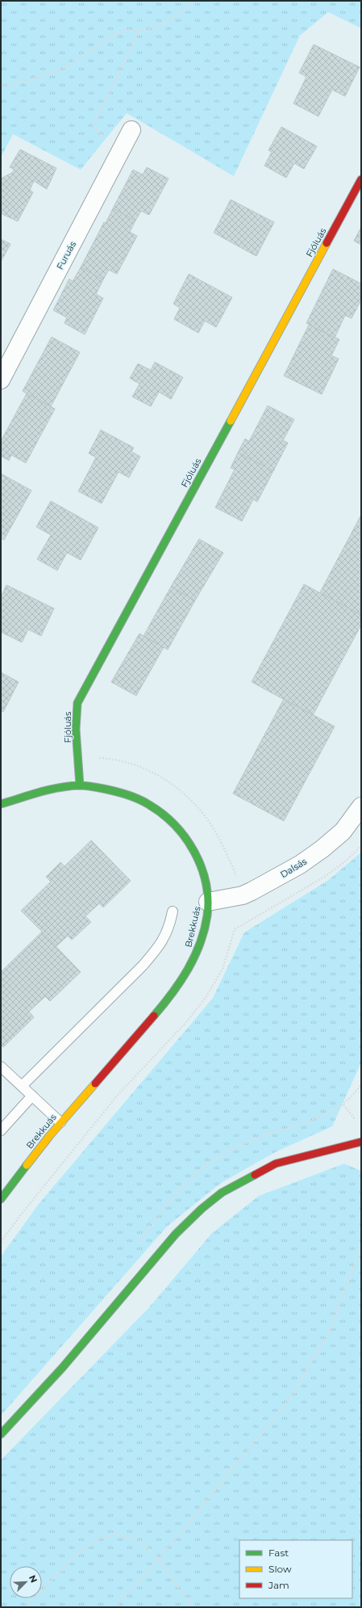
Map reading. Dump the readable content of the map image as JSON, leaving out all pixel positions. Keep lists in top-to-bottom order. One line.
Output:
{"streets":{"street":["Fjóluás","Furuás","Dalsás","Brekkuás"]},"crossings":[["Fjóluás","Brekkuás"],["Dalsás","Brekkuás"]],"legend":["Fast","Slow","Jam"],"north":"top right"}
